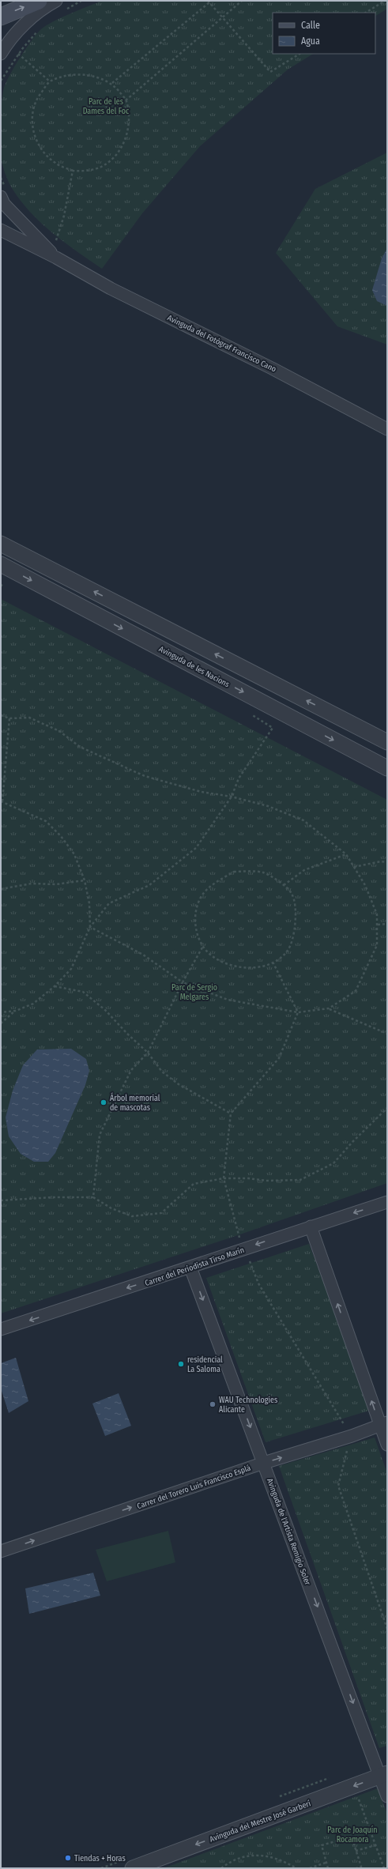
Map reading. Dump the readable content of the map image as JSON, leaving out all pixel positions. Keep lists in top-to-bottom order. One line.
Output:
{"streets":{"street":["Avinguda del Fotògraf Francisco Cano","Avinguda de les Nacions","Carrer del Periodista Tirso Marín","Carrer del Torero Luis Francisco Esplá","Avinguda de l'Artista Remigio Soler","Avinguda del Mestre José Garberí"]},"crossings":[["Carrer del Periodista Tirso Marín","Avinguda de l'Artista Remigio Soler"],["Carrer del Torero Luis Francisco Esplá","Avinguda de l'Artista Remigio Soler"],["Avinguda de l'Artista Remigio Soler","Avinguda del Mestre José Garberí"]],"one_way":["Carrer del Periodista Tirso Marín","Carrer del Torero Luis Francisco Esplá","Avinguda de l'Artista Remigio Soler","Avinguda del Mestre José Garberí"],"parks":["Parc de les Dames del Foc","Parc de Sergio Melgares","Parc de Joaquín Rocamora"],"places":["Árbol memorial de mascotas","residencial La Saloma","WAU Technologies Alicante","Tiendas + Horas"],"legend":["Calle","Agua"]}
